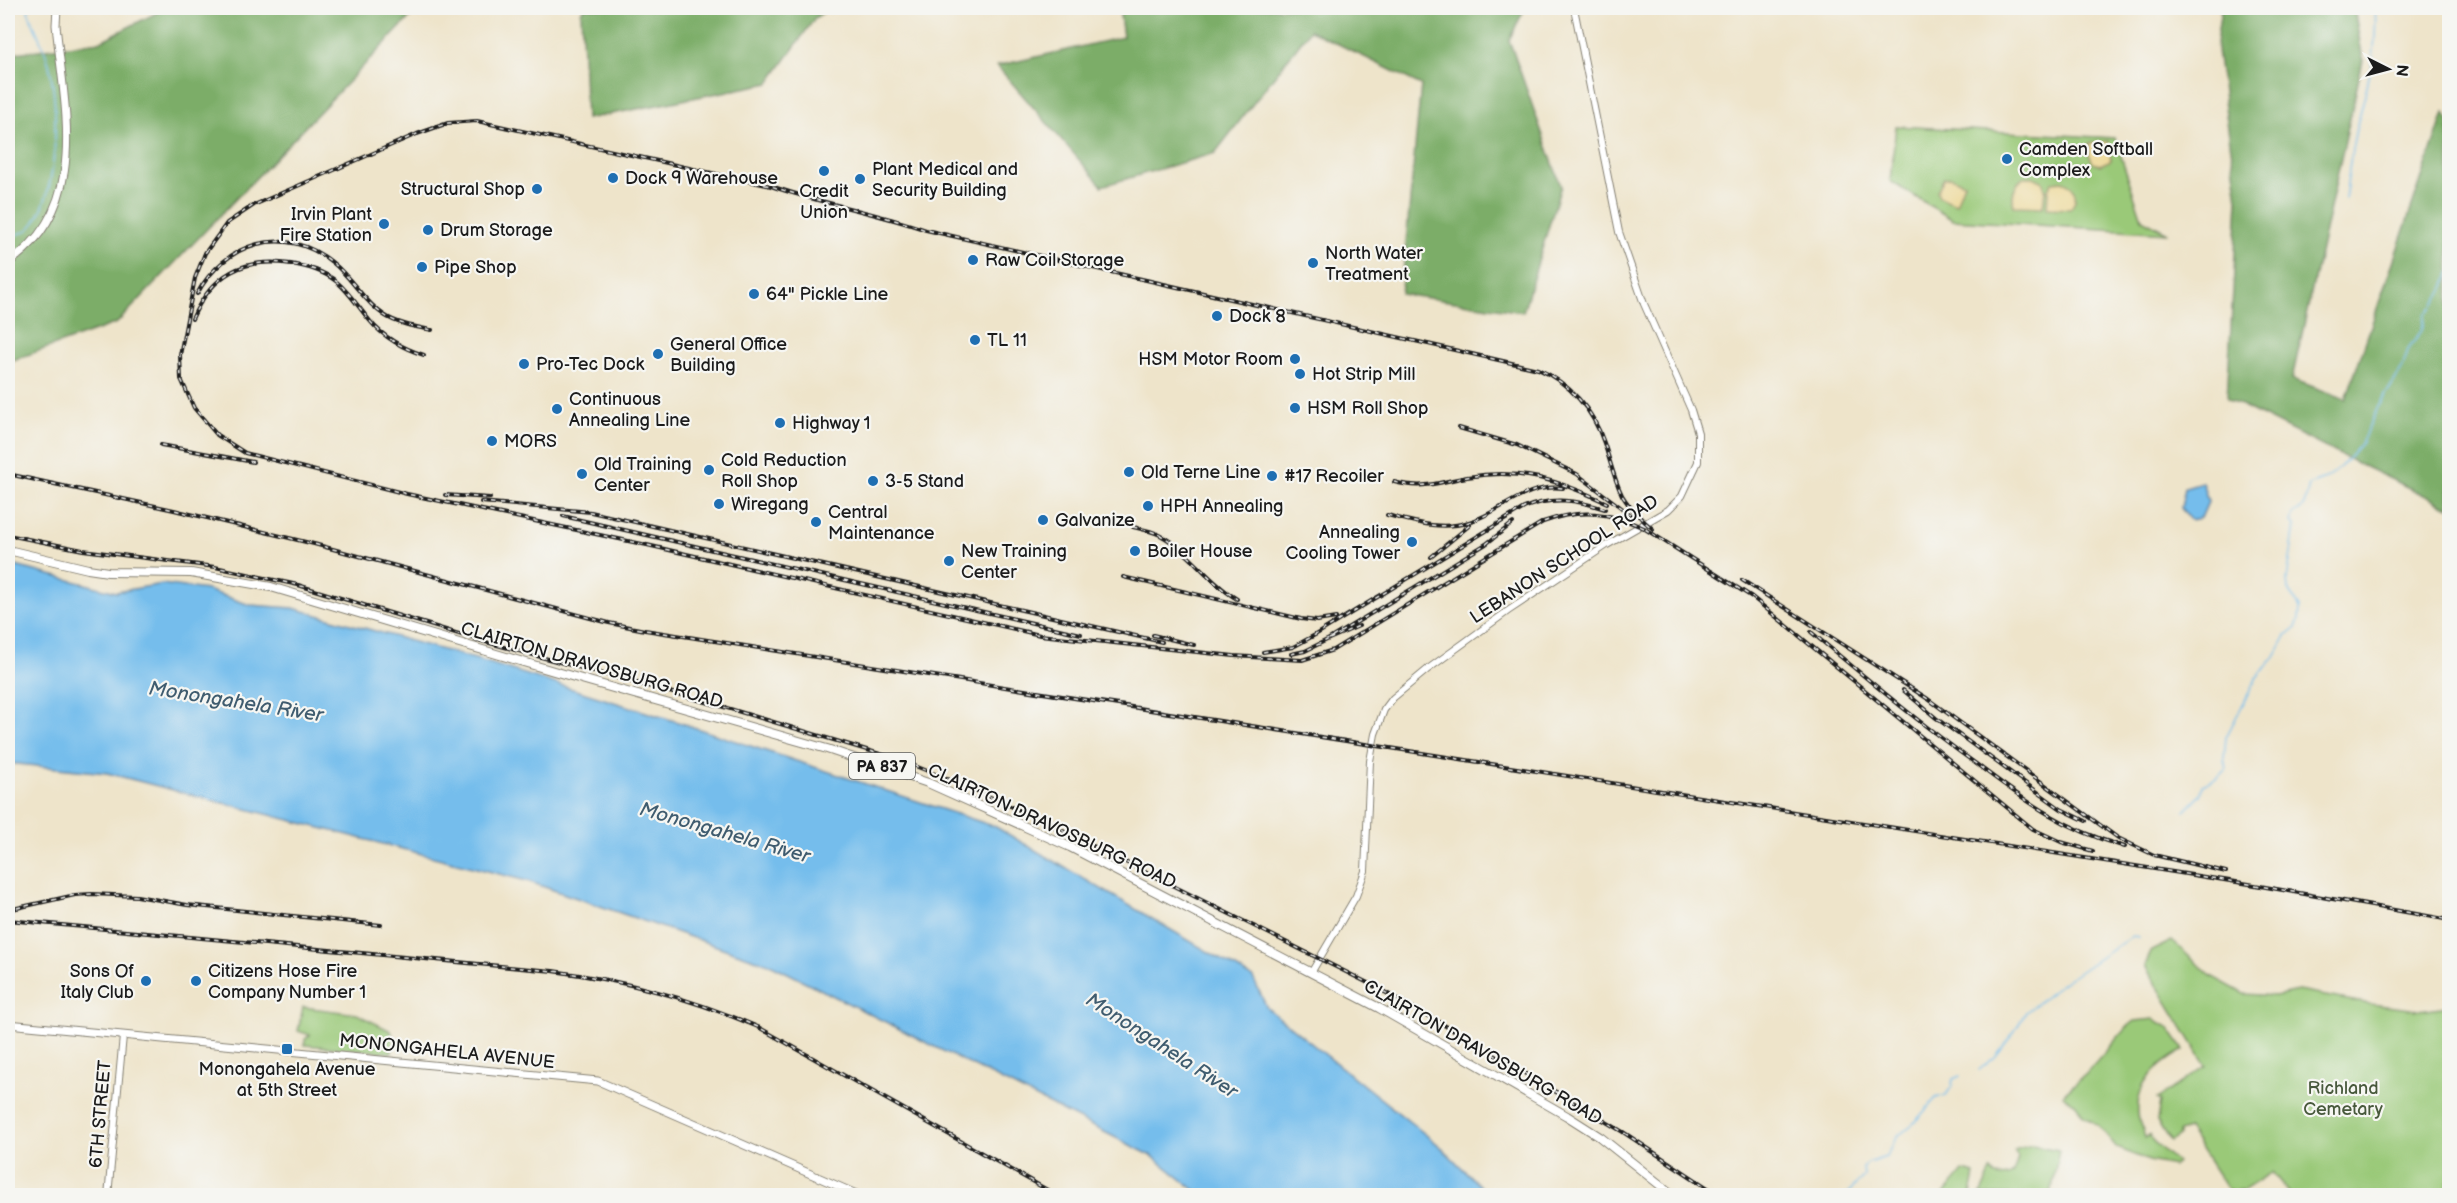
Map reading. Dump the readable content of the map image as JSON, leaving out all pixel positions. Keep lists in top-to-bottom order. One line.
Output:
{"streets":{"main road":["CLAIRTON DRAVOSBURG ROAD","PA 837","MONONGAHELA AVENUE"],"street":["LEBANON SCHOOL ROAD","6TH STREET"]},"crossings":[["LEBANON SCHOOL ROAD","CLAIRTON DRAVOSBURG ROAD"],["MONONGAHELA AVENUE","6TH STREET"]],"water":["Monongahela River"],"parks":["Richland Cemetary"],"places":{"other":["Camden Softball Complex","Credit Union","Dock 9 Warehouse","Plant Medical and Security Building","Structural Shop","Irvin Plant Fire Station","Drum Storage","Raw Coil Storage","North Water Treatment","Pipe Shop","64\" Pickle Line","Dock 8","TL 11","General Office Building","HSM Motor Room","Pro-Tec Dock","Hot Strip Mill","HSM Roll Shop","Continuous Annealing Line","Highway 1","MORS","Cold Reduction Roll Shop","Old Terne Line","Old Training Center","#17 Recoiler","3-5 Stand","Wiregang","HPH Annealing","Galvanize","Central Maintenance","Annealing Cooling Tower","Boiler House","New Training Center","Sons Of Italy Club","Citizens Hose Fire Company Number 1"],"transit":["Monongahela Avenue at 5th Street"]},"north":"right"}
